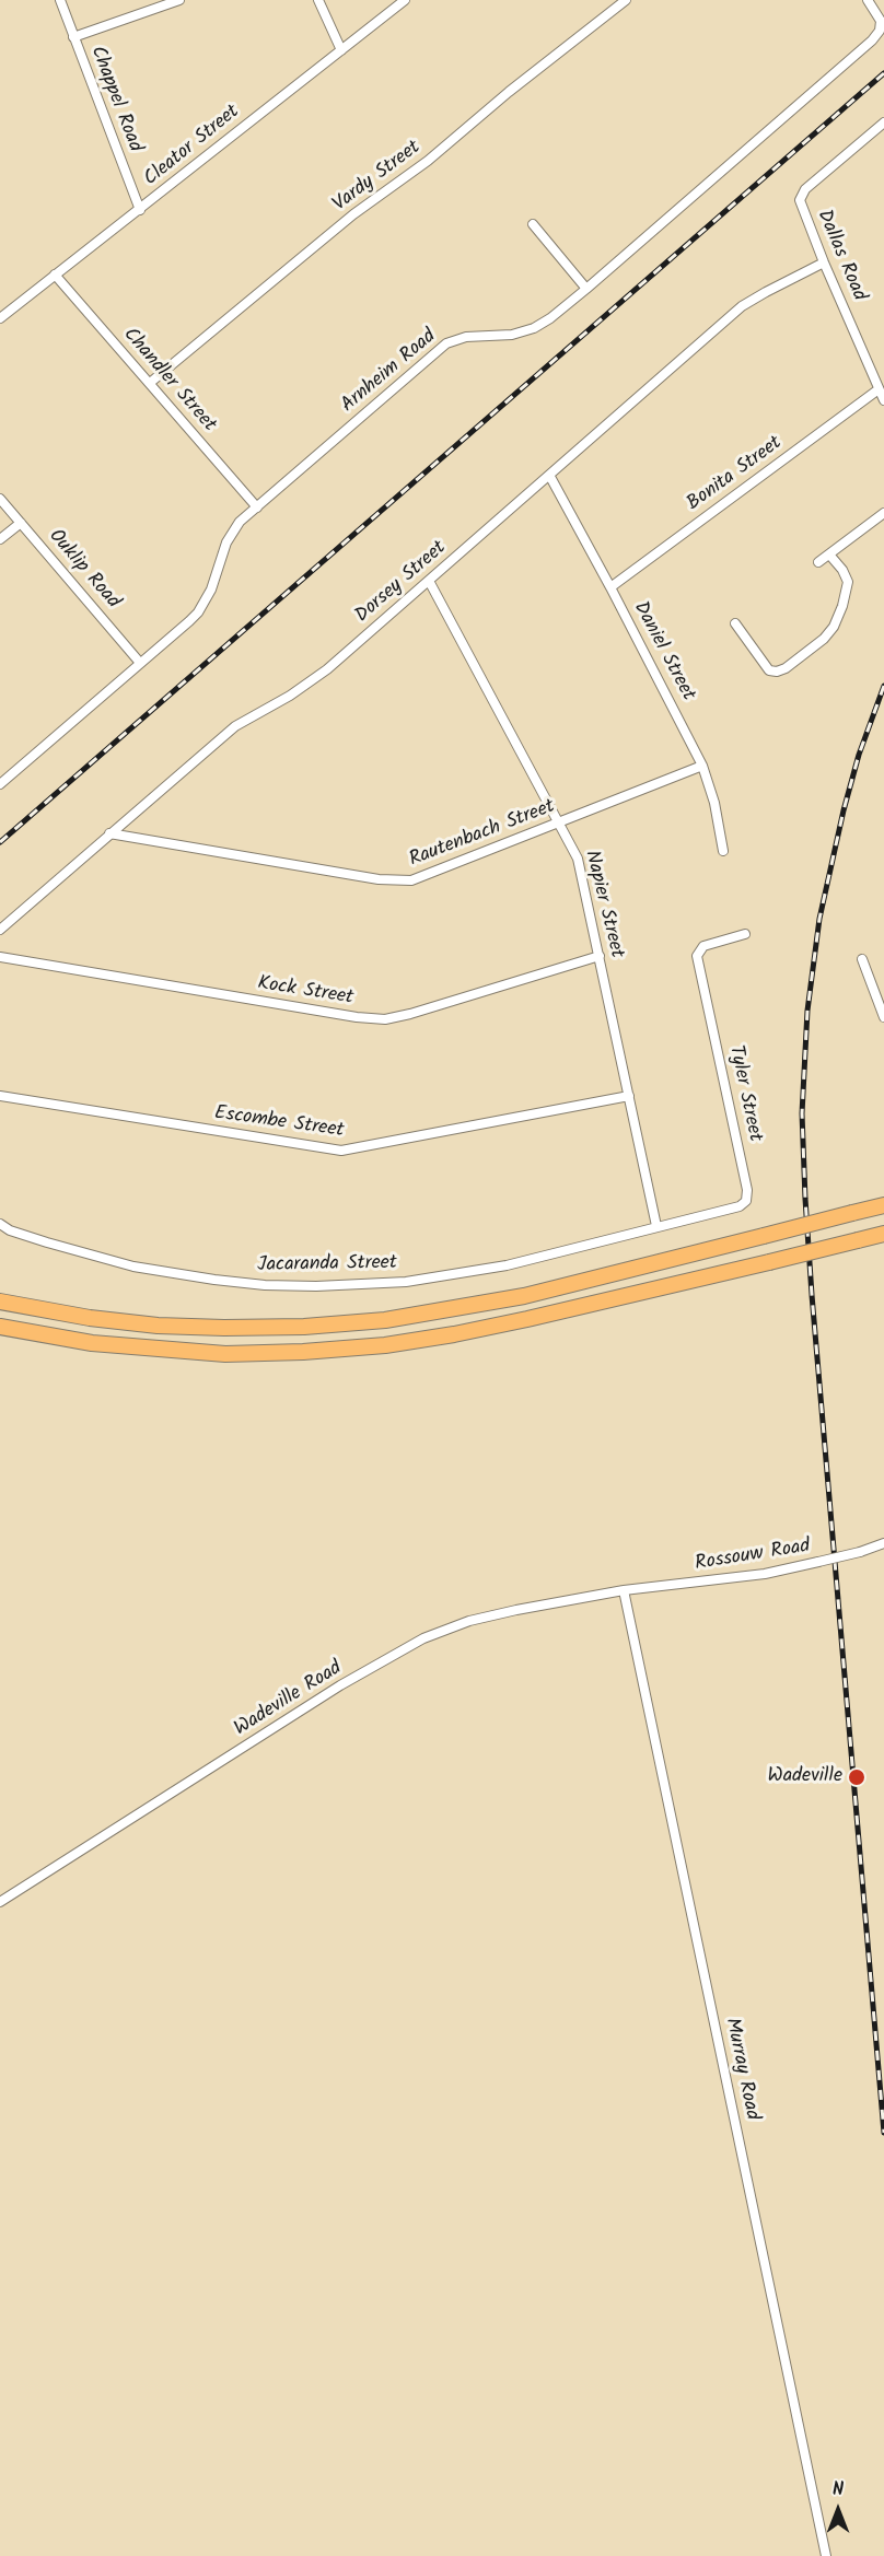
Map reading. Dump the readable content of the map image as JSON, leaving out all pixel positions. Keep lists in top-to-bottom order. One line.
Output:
{"streets":{"street":["Chappel Road","Cleator Street","Vardy Street","Dallas Road","Arnheim Road","Chandler Street","Bonita Street","Ouklip Road","Dorsey Street","Daniel Street","Rautenbach Street","Napier Street","Kock Street","Tyler Street","Escombe Street","Jacaranda Street","Rossouw Road","Wadeville Road","Murray Road"]},"crossings":[["Chappel Road","Cleator Street"],["Cleator Street","Chandler Street"],["Vardy Street","Chandler Street"],["Dallas Road","Bonita Street"],["Dallas Road","Dorsey Street"],["Arnheim Road","Chandler Street"],["Arnheim Road","Ouklip Road"],["Bonita Street","Daniel Street"],["Dorsey Street","Daniel Street"],["Dorsey Street","Rautenbach Street"],["Dorsey Street","Napier Street"],["Daniel Street","Rautenbach Street"],["Rautenbach Street","Napier Street"],["Napier Street","Kock Street"],["Napier Street","Tyler Street"],["Napier Street","Escombe Street"],["Napier Street","Jacaranda Street"],["Tyler Street","Jacaranda Street"],["Rossouw Road","Wadeville Road"],["Rossouw Road","Murray Road"],["Wadeville Road","Murray Road"]],"places":["Wadeville"],"north":"top"}
